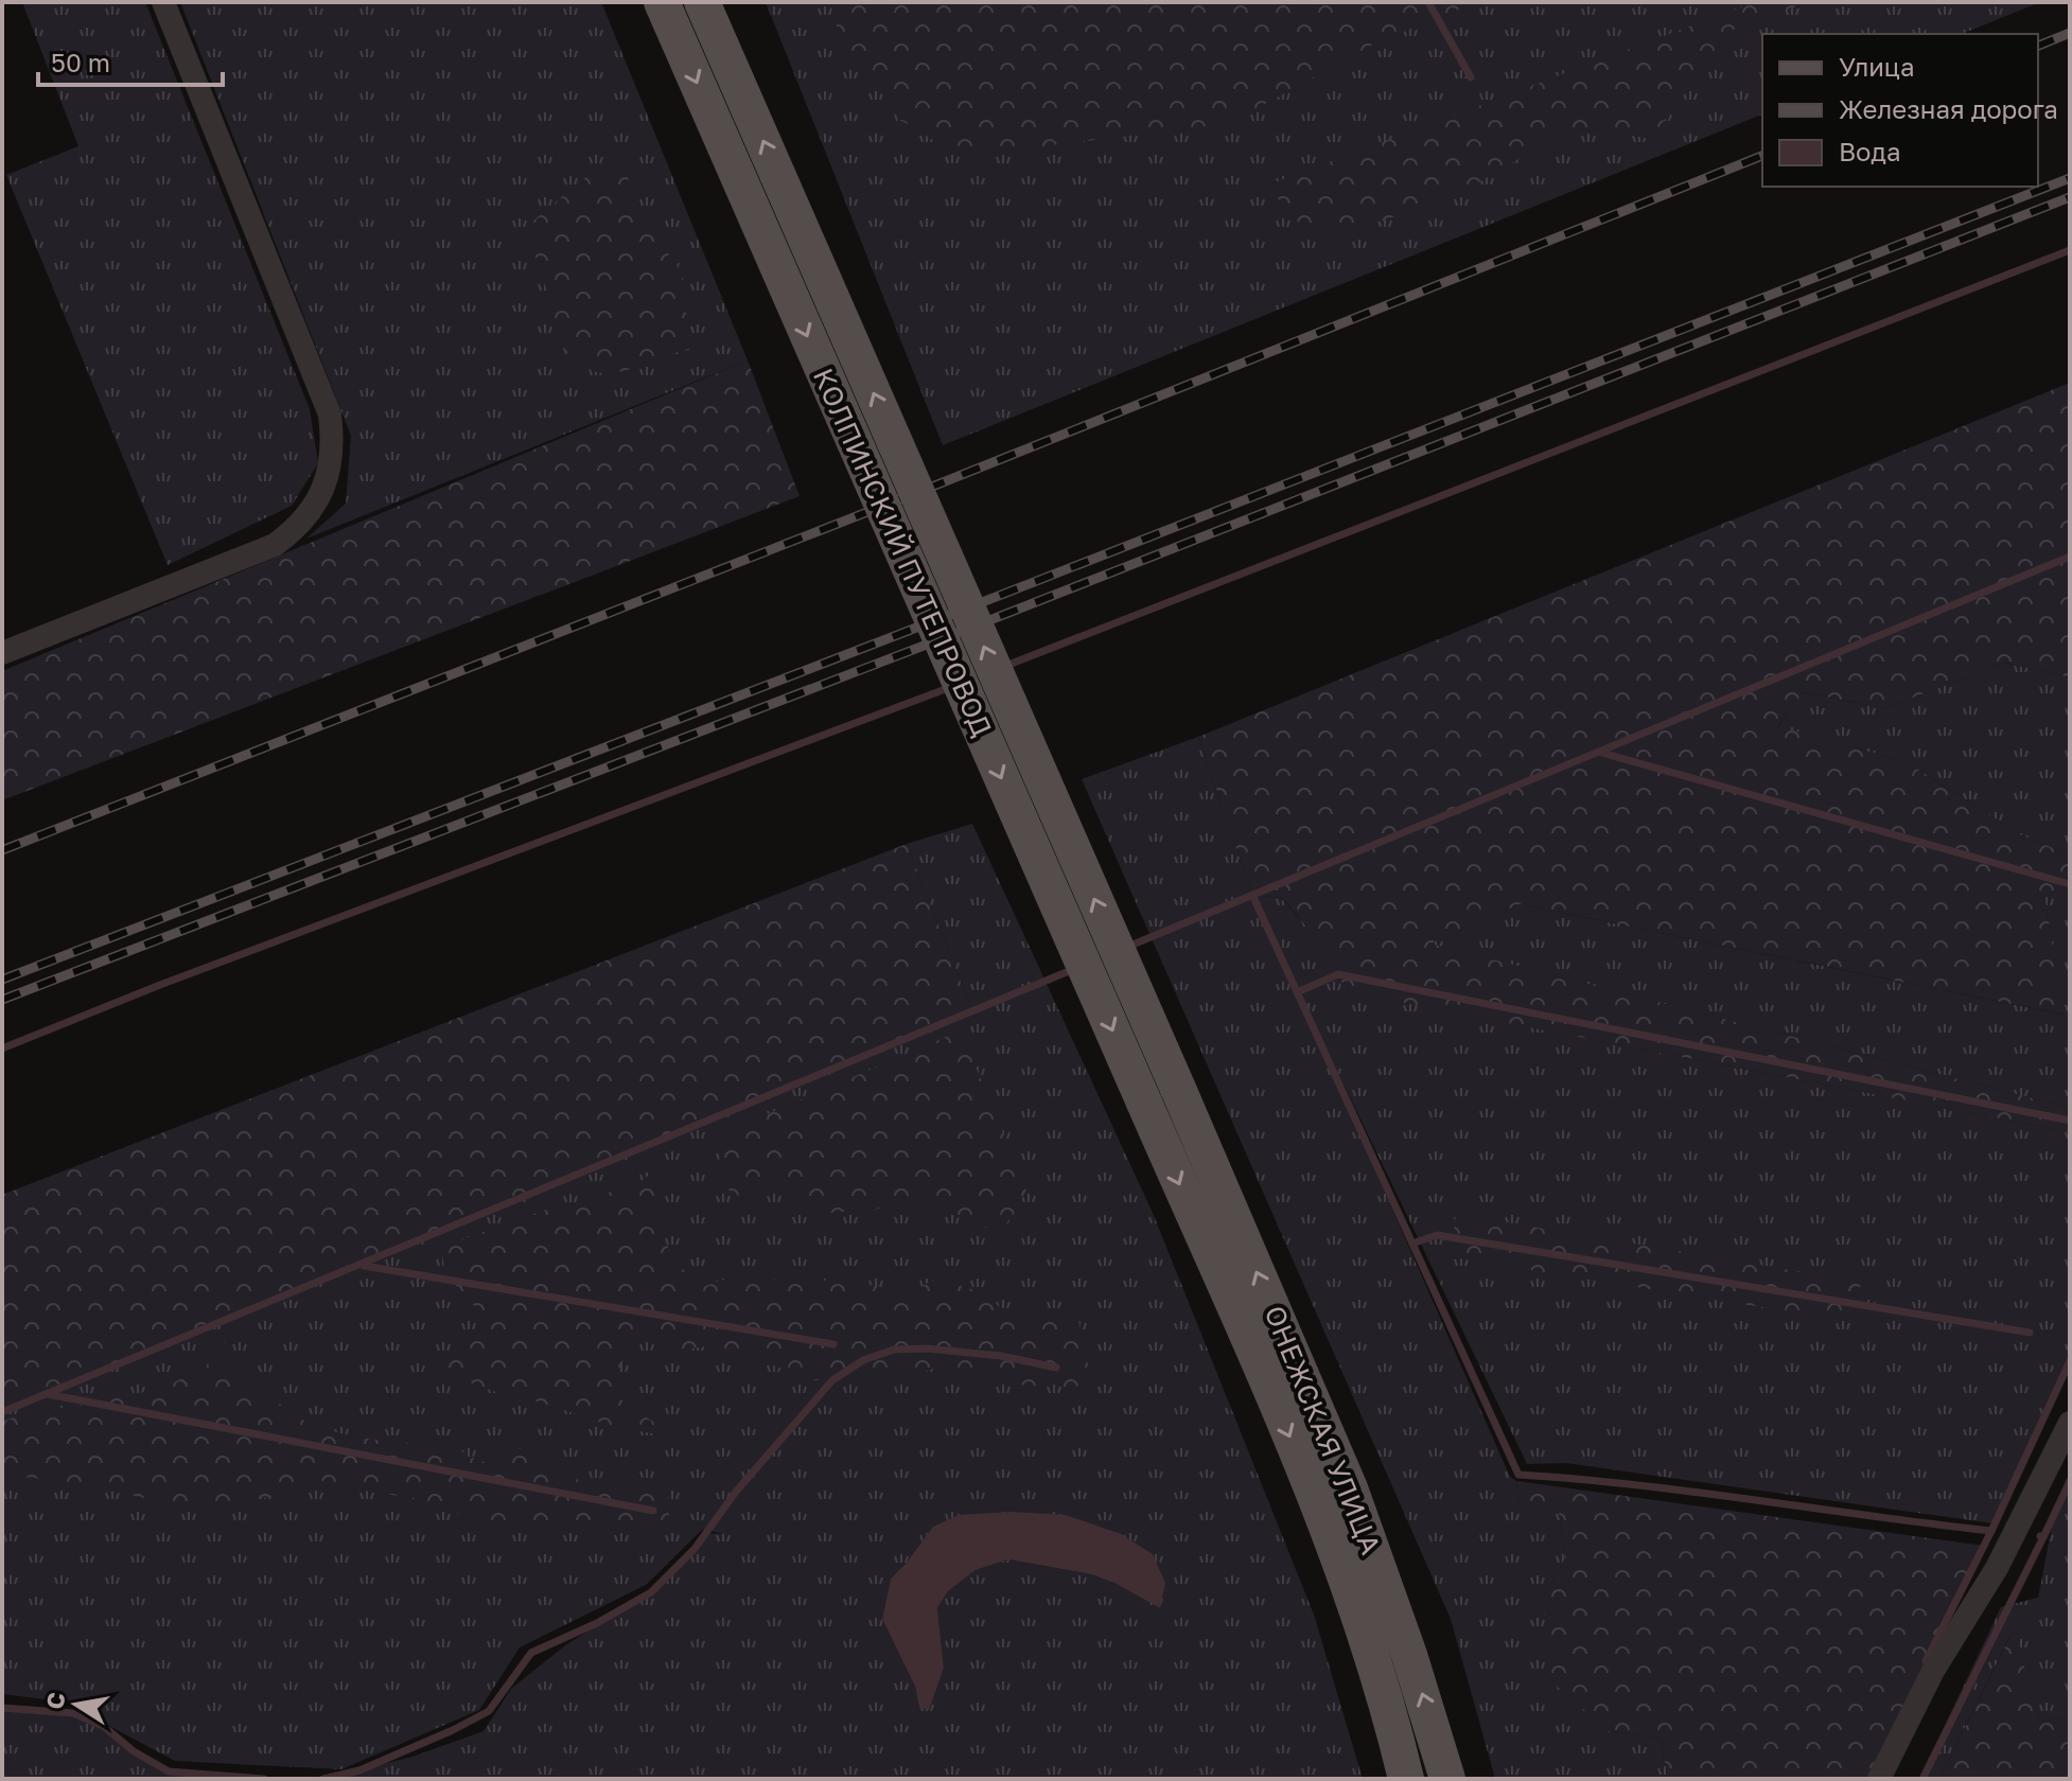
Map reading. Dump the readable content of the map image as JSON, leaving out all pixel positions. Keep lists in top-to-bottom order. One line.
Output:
{"streets":{"main road":["КОЛПИНСКИЙ ПУТЕПРОВОД","ОНЕЖСКАЯ УЛИЦА"]},"crossings":[["КОЛПИНСКИЙ ПУТЕПРОВОД","ОНЕЖСКАЯ УЛИЦА"]],"legend":["Улица","Железная дорога","Вода"],"scale_bar":"50 m","north":"left"}
